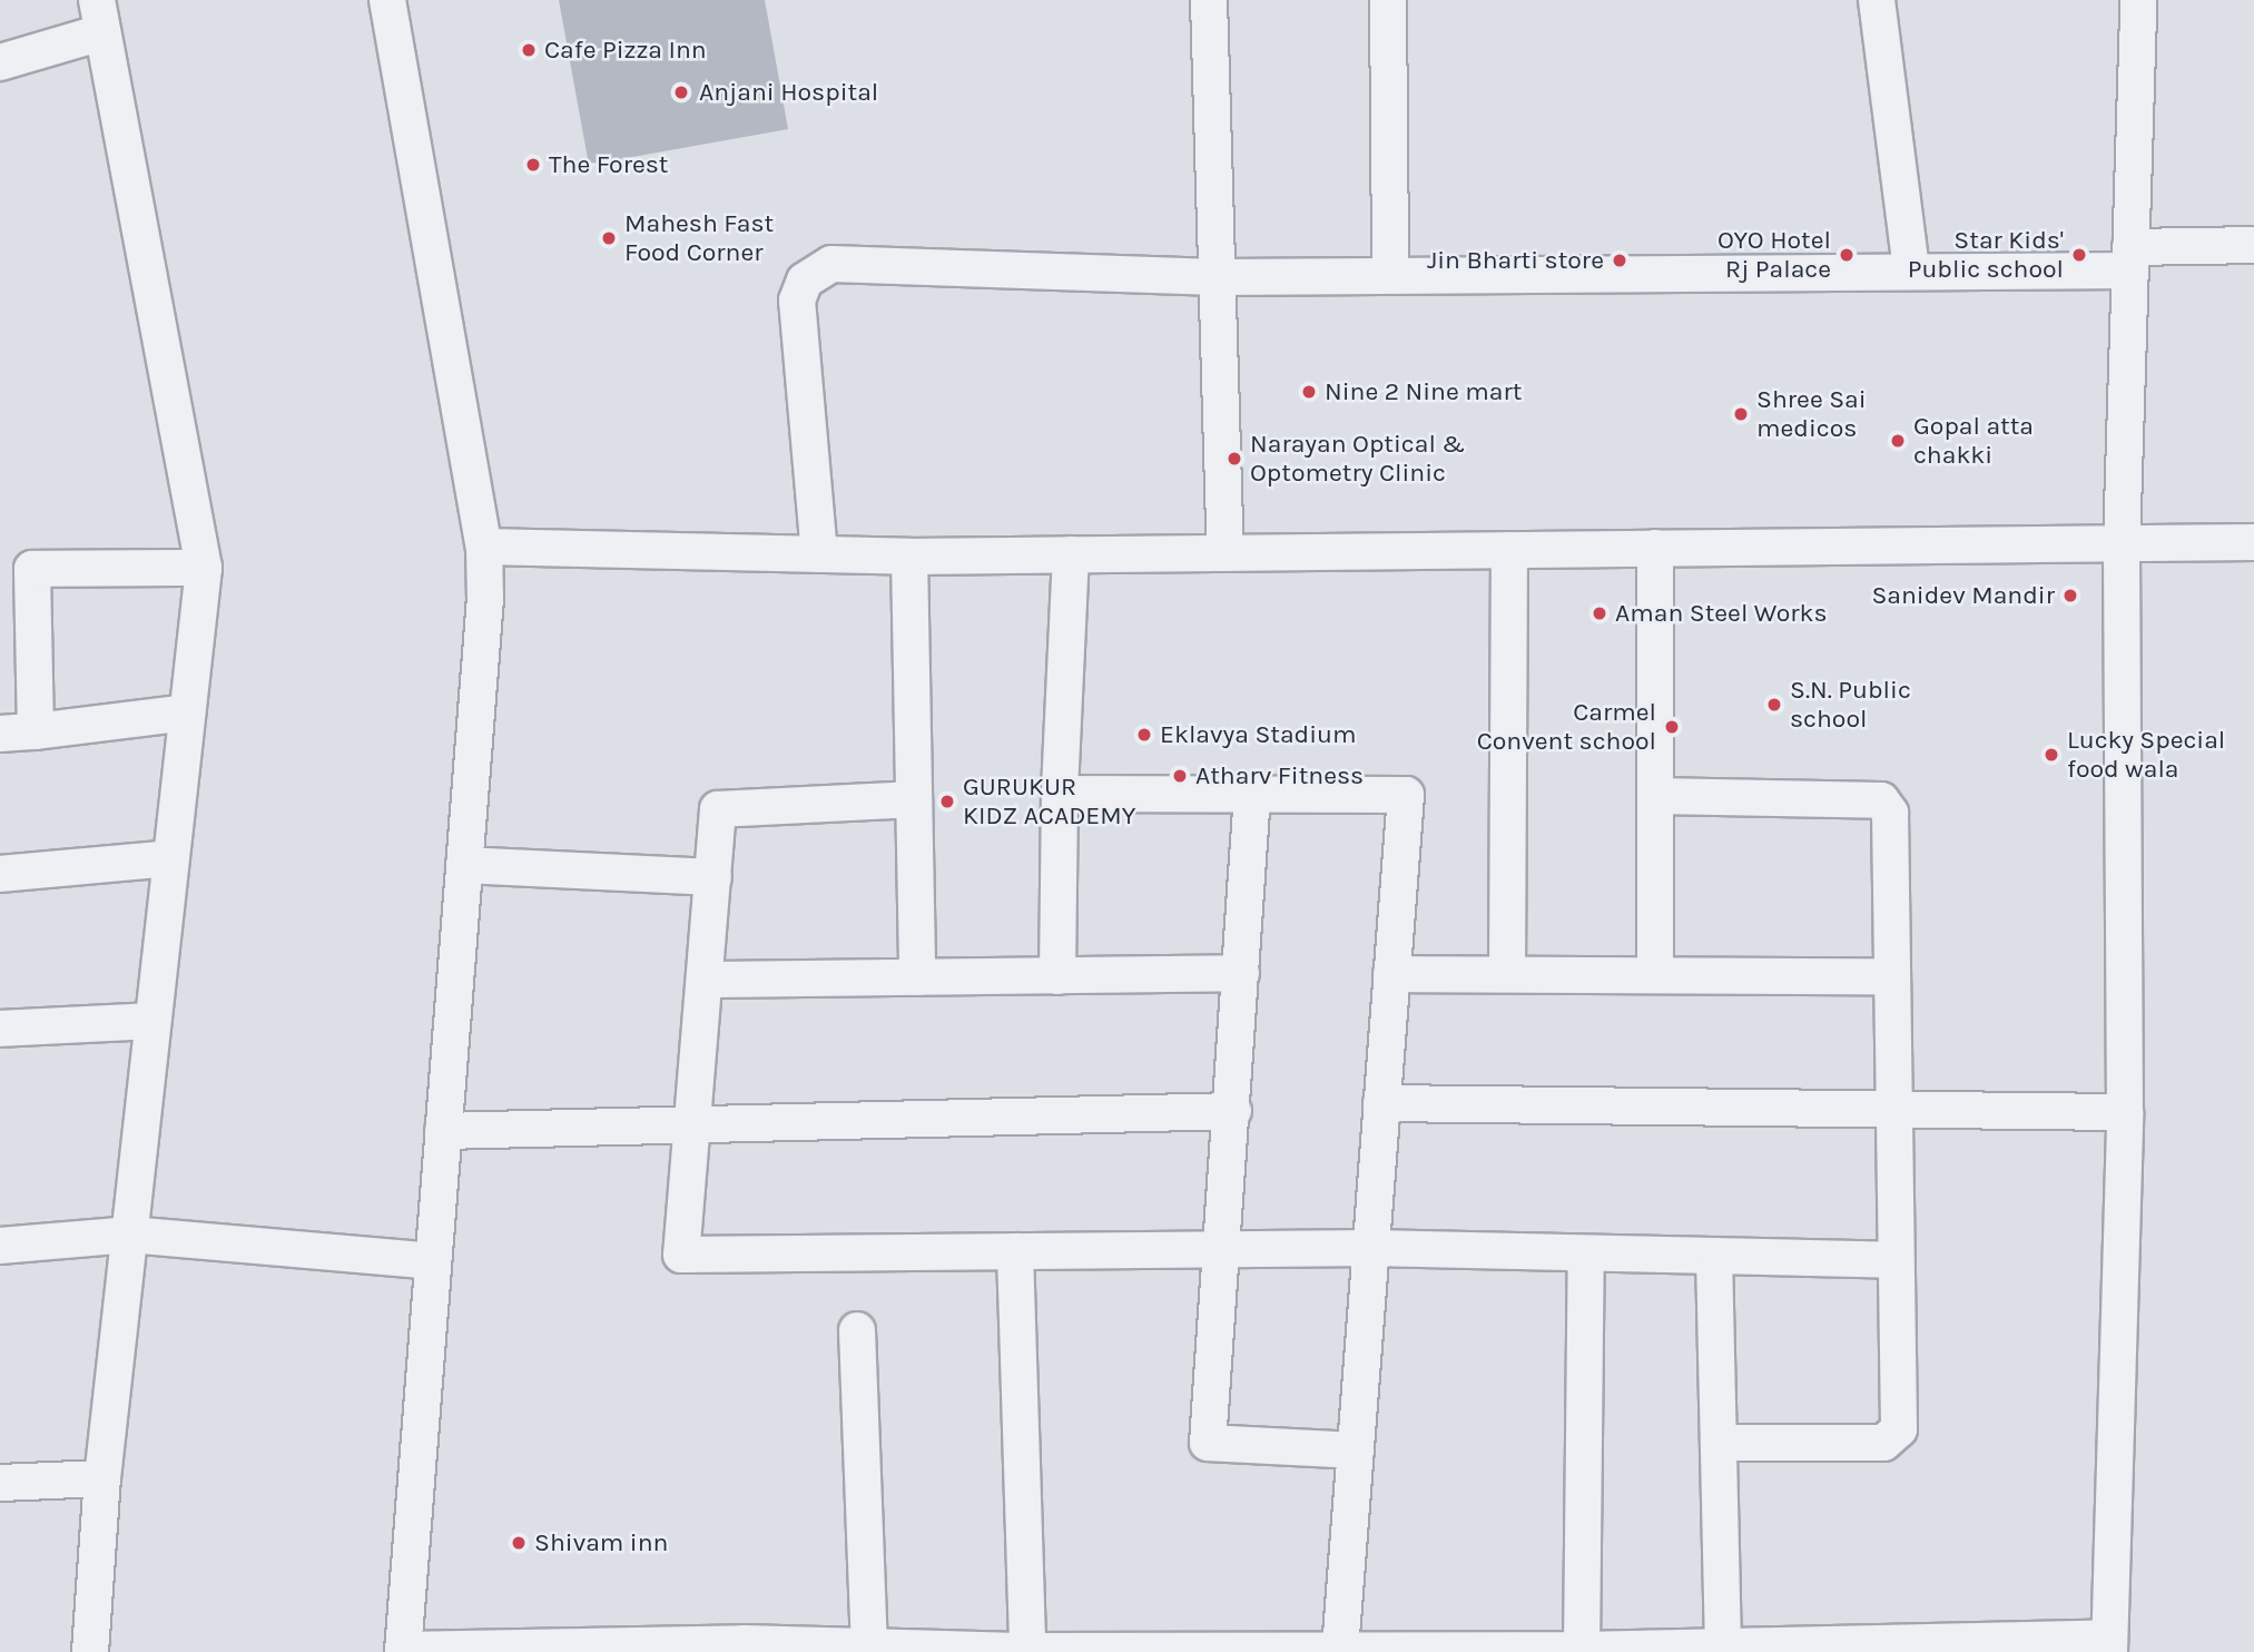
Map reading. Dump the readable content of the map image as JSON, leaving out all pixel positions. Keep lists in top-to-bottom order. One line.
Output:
{"places":["Cafe Pizza Inn","Anjani Hospital","The Forest","Mahesh Fast Food Corner","OYO Hotel Rj Palace","Star Kids' Public school","Jin Bharti store","Nine 2 Nine mart","Shree Sai medicos","Gopal atta chakki","Narayan Optical & Optometry Clinic","Sanidev Mandir","Aman Steel Works","S.N. Public school","Carmel Convent school","Eklavya Stadium","Lucky Special food wala","Atharv Fitness","GURUKUR KIDZ ACADEMY","Shivam inn"]}
